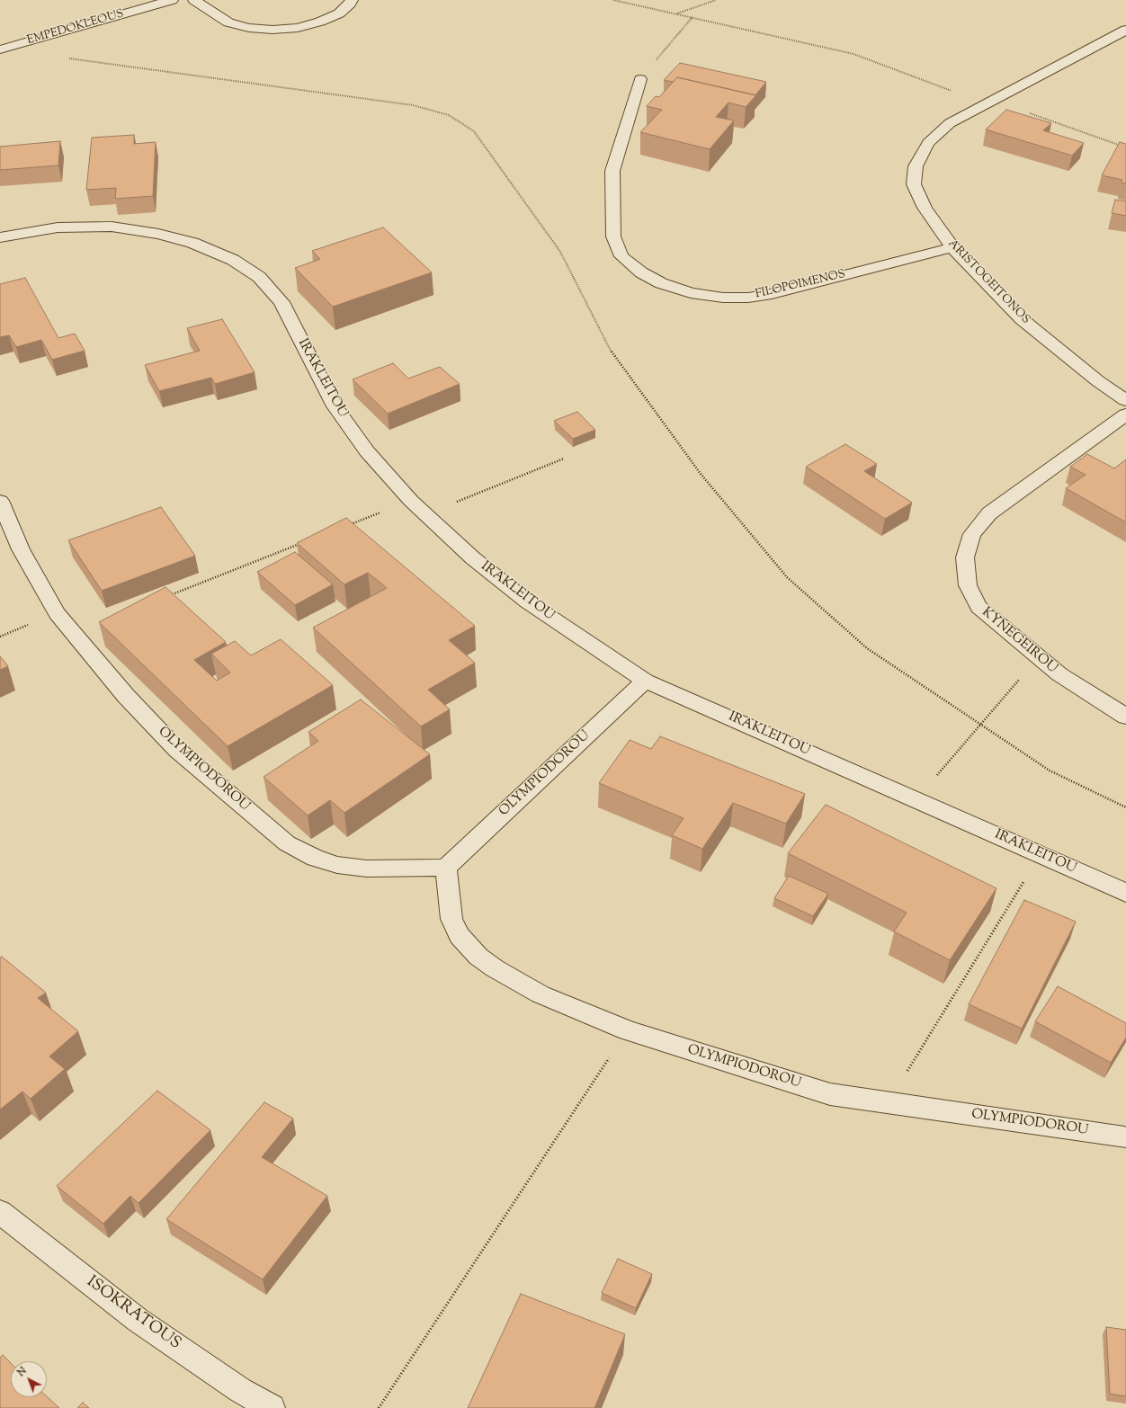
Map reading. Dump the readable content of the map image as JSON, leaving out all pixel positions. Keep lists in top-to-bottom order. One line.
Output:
{"streets":{"street":["EMPEDOKLEOUS","ARISTOGEITONOS","FILOPOIMENOS","IRAKLEITOU","KYNEGEIROU","OLYMPIODOROU","ISOKRATOUS"]},"crossings":[["ARISTOGEITONOS","FILOPOIMENOS"],["IRAKLEITOU","OLYMPIODOROU"]],"north":"top left"}
